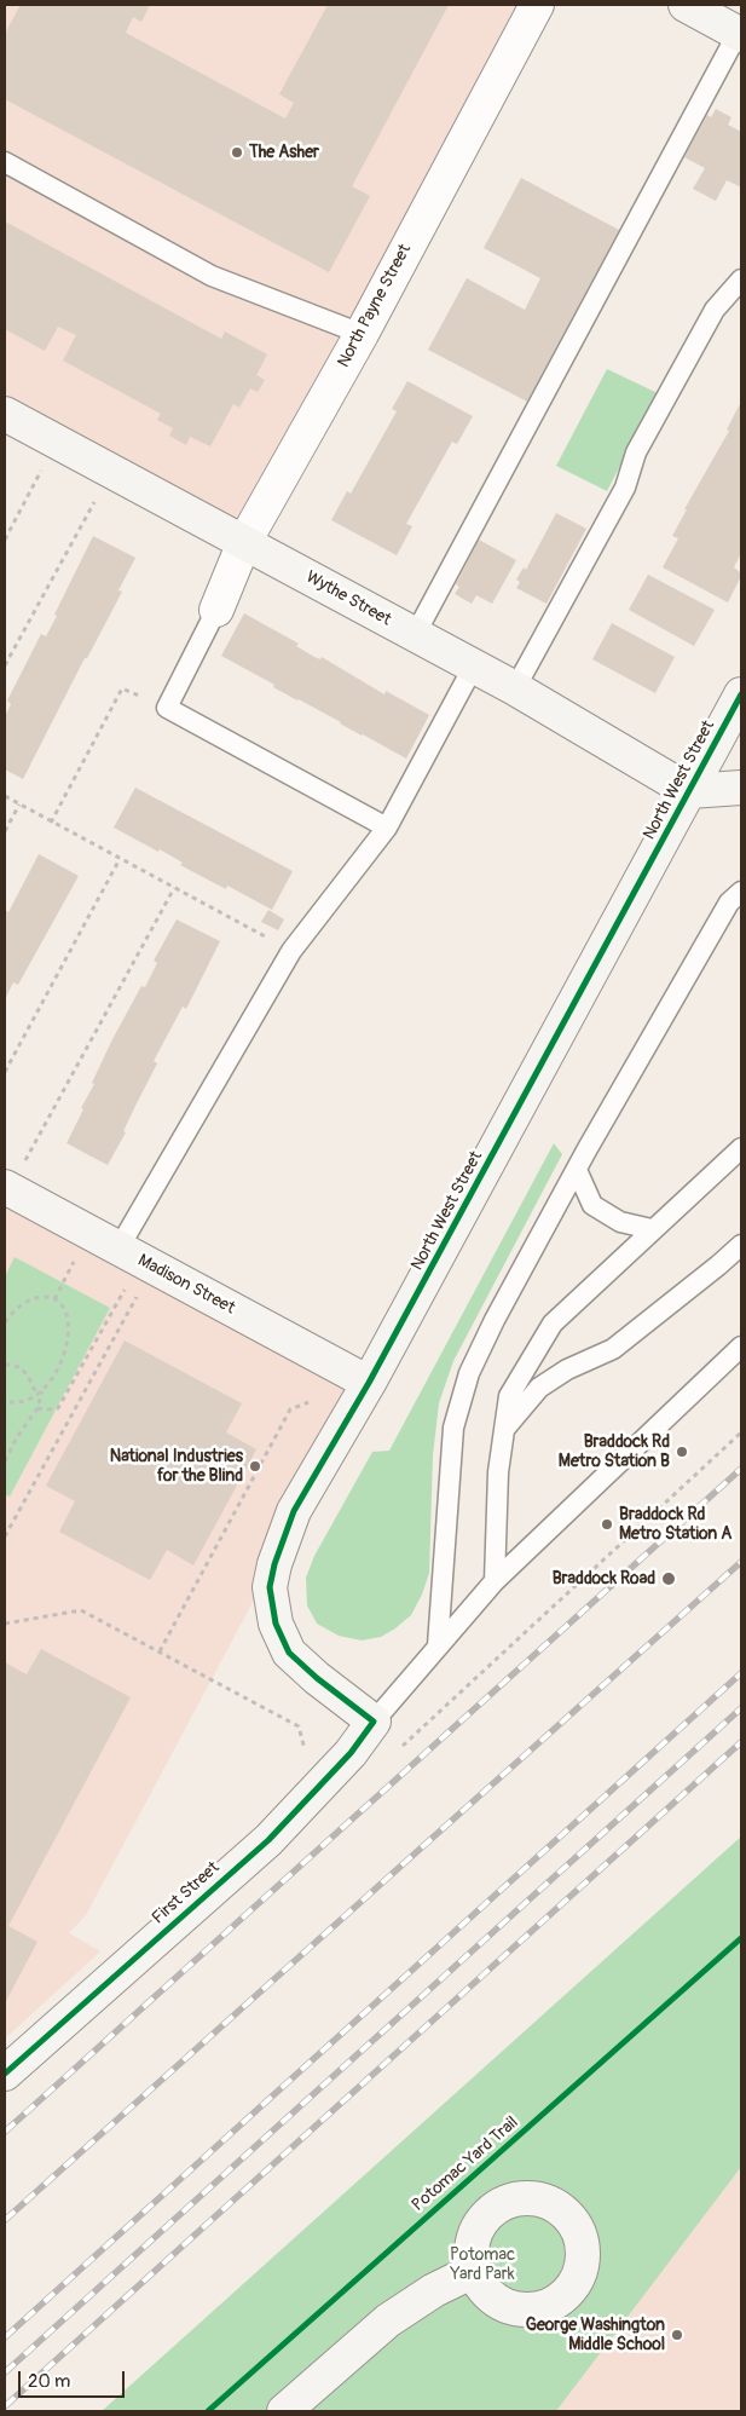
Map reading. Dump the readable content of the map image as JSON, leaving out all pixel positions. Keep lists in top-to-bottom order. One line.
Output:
{"streets":{"street":["North Payne Street","Wythe Street","North West Street","Madison Street","First Street"],"cycle path":["Potomac Yard Trail"]},"crossings":[["North Payne Street","Wythe Street"],["Wythe Street","North West Street"],["North West Street","Madison Street"],["North West Street","First Street"]],"parks":["Potomac Yard Park"],"places":["The Asher","Braddock Rd Metro Station B","National Industries for the Blind","Braddock Rd Metro Station A","Braddock Road","George Washington Middle School"],"scale_bar":"20 m"}
